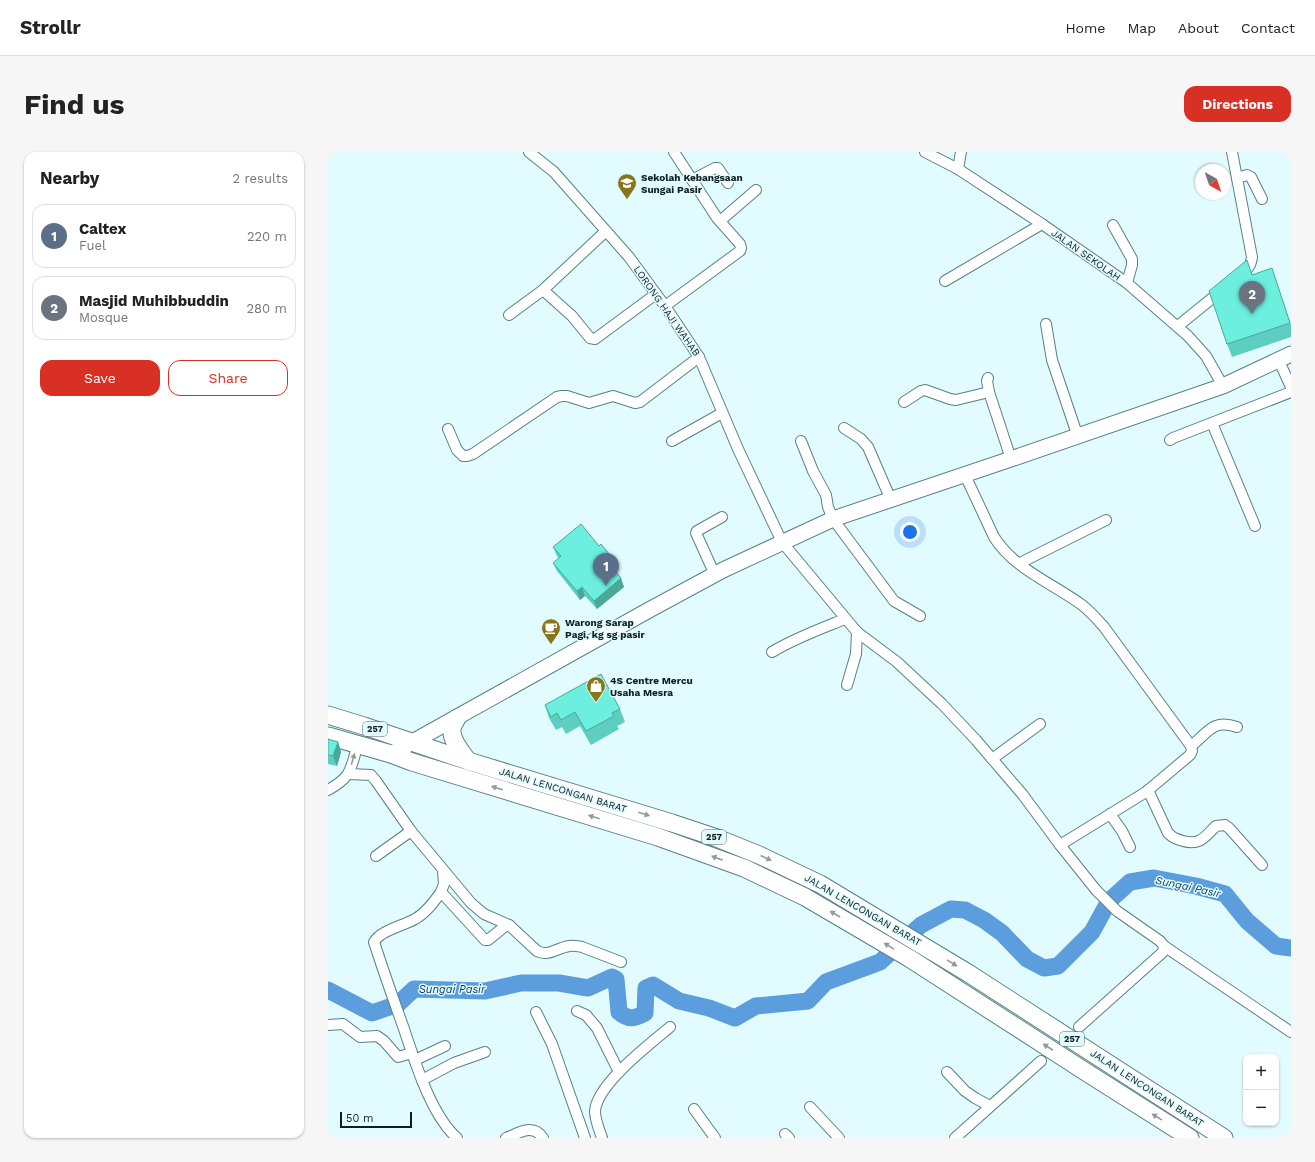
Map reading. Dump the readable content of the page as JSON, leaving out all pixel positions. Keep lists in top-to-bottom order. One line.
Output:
{"streets":{"highway":["257","JALAN LENCONGAN BARAT"],"street":["JALAN SEKOLAH","LORONG HAJI WAHAB"]},"water":["Sungai Pasir"],"places":{"school or university":["Sekolah Kebangsaan Sungai Pasir"],"cafe":["Warong Sarap Pagi, kg sg pasir"],"shop":["4S Centre Mercu Usaha Mesra"]},"scale_bar":"50 m","north":"bottom right","page":{"header":"Strollr","nav":["Home","Map","About","Contact"],"buttons":["Directions",["Save","Share"]],"title":"Find us","heading":["Nearby","2 results"],"list":[{"mark":"1","name":"Caltex","note":"Fuel","value":"220 m"},{"mark":"2","name":"Masjid Muhibbuddin","note":"Mosque","value":"280 m"}],"pins":["2","1"],"map_buttons":["+","−"],"scale":"50 m"}}
